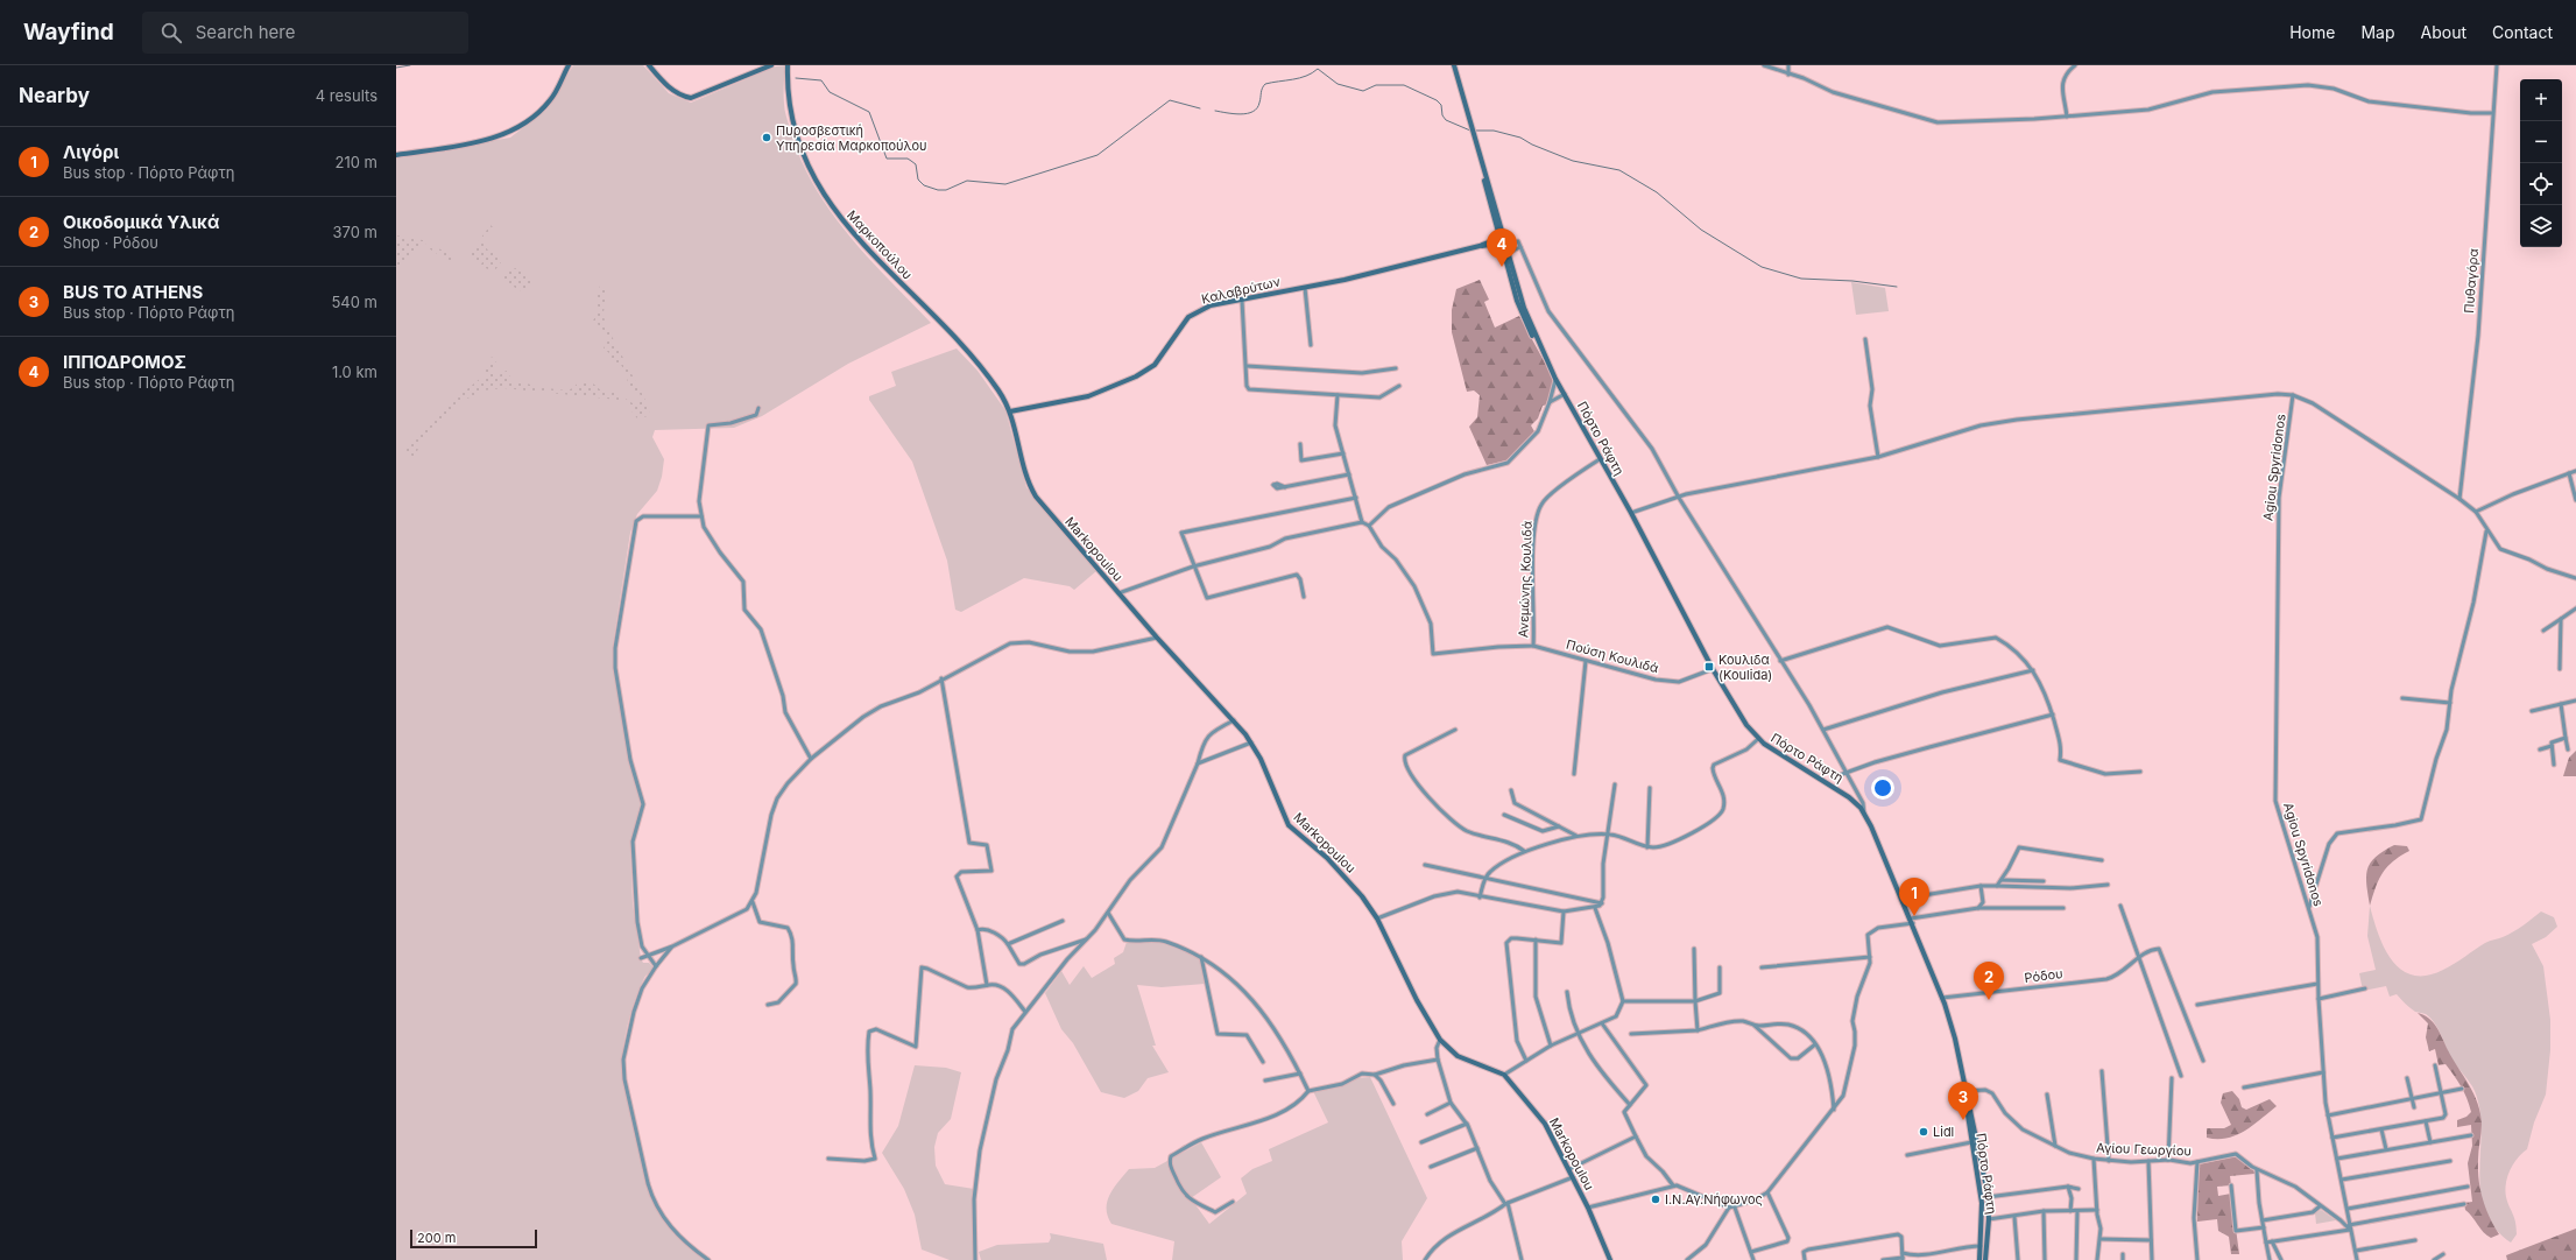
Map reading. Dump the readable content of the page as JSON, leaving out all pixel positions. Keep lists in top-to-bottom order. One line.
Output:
{"streets":{"main road":["Μαρκοπούλου","Καλαβρύτων","Πόρτο Ράφτη","Markopoulou"],"street":["Πυθαγόρα","Agiou Spyridonos","Ανεμώνης Κουλιδά","Πούση Κουλιδά","Ρόδου","Αγίου Γεωργίου"]},"crossings":[["Μαρκοπούλου","Καλαβρύτων"],["Μαρκοπούλου","Markopoulou"],["Καλαβρύτων","Πόρτο Ράφτη"],["Καλαβρύτων","Markopoulou"],["Πόρτο Ράφτη","Ανεμώνης Κουλιδά"],["Πόρτο Ράφτη","Πούση Κουλιδά"],["Πόρτο Ράφτη","Ρόδου"],["Πόρτο Ράφτη","Αγίου Γεωργίου"],["Agiou Spyridonos","Αγίου Γεωργίου"],["Ανεμώνης Κουλιδά","Πούση Κουλιδά"]],"places":{"other":["Πυροσβεστική Υπηρεσία Μαρκοπούλου","Lidl","Ι.Ν.Αγ.Νήφωνος"],"transit":["Κουλιδα (Koulida)"]},"scale_bar":"200 m","page":{"header":"Wayfind","search":"Search here","nav":["Home","Map","About","Contact"],"heading":["Nearby","4 results"],"map_buttons":["+","−"],"list":[{"mark":"1","name":"Λιγόρι","note":"Bus stop · Πόρτο Ράφτη","value":"210 m"},{"mark":"2","name":"Οικοδομικά Υλικά","note":"Shop · Ρόδου","value":"370 m"},{"mark":"3","name":"BUS TO ATHENS","note":"Bus stop · Πόρτο Ράφτη","value":"540 m"},{"mark":"4","name":"ΙΠΠΟΔΡΟΜΟΣ","note":"Bus stop · Πόρτο Ράφτη","value":"1.0 km"}],"pins":["4","1","2","3"],"scale":"200 m"}}
